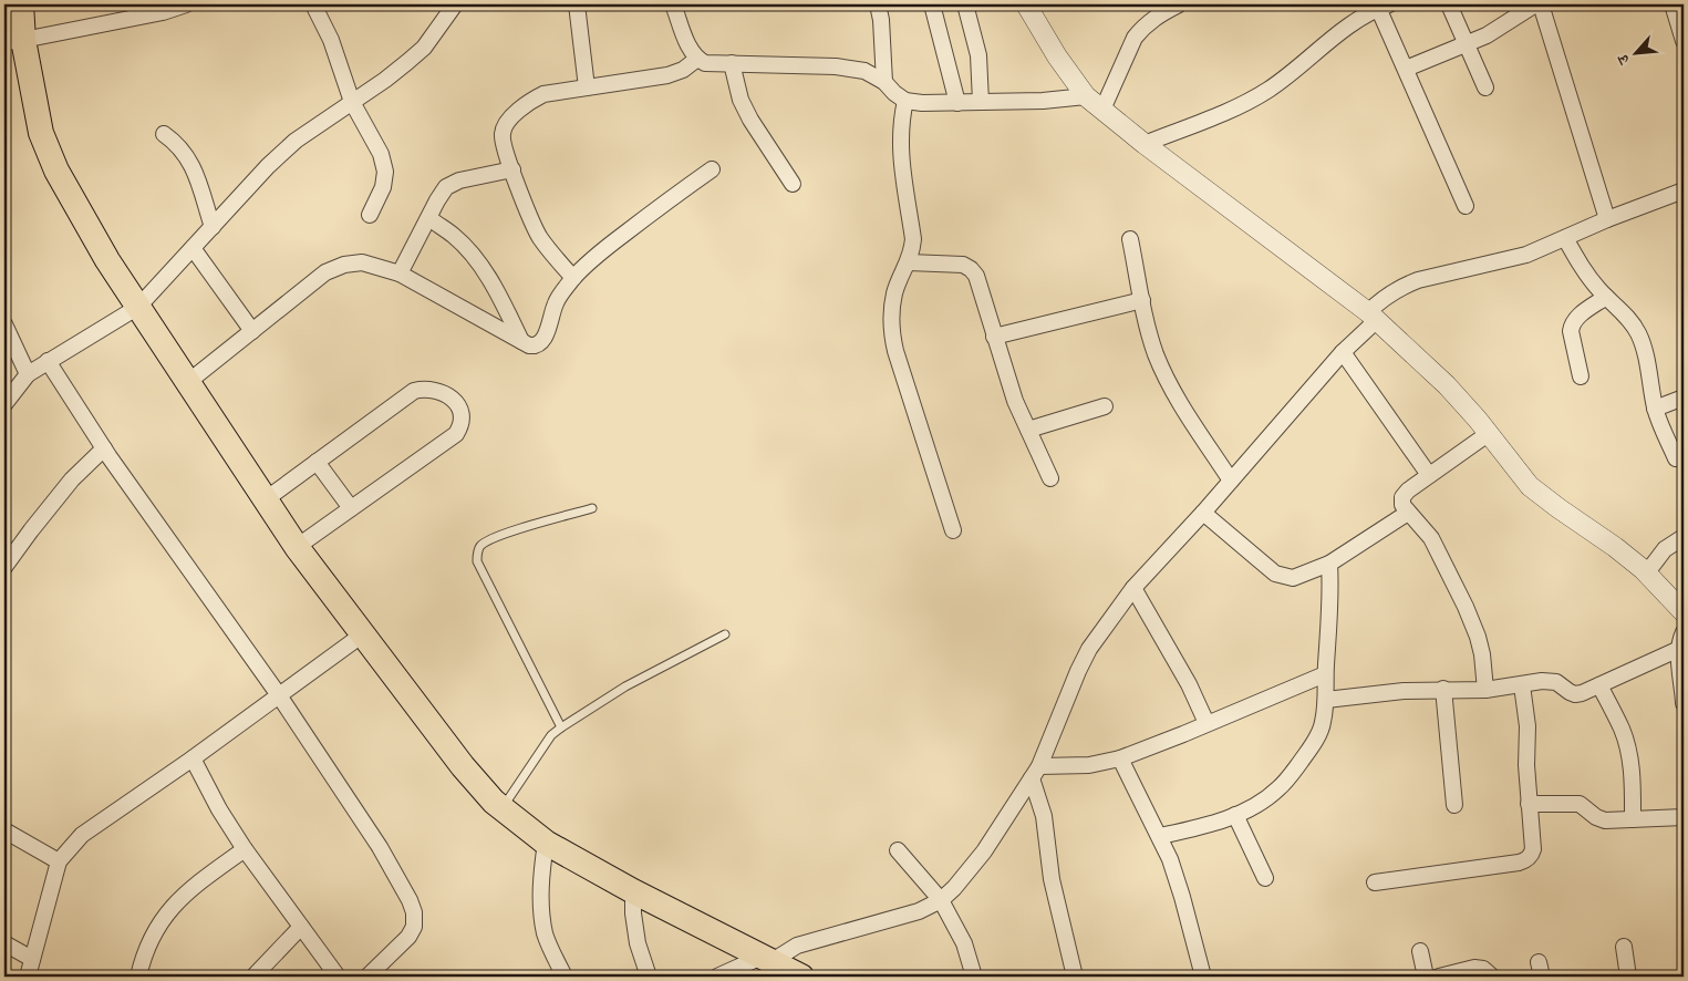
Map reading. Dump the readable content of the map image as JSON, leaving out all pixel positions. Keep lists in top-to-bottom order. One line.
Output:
{"north":"bottom left"}
